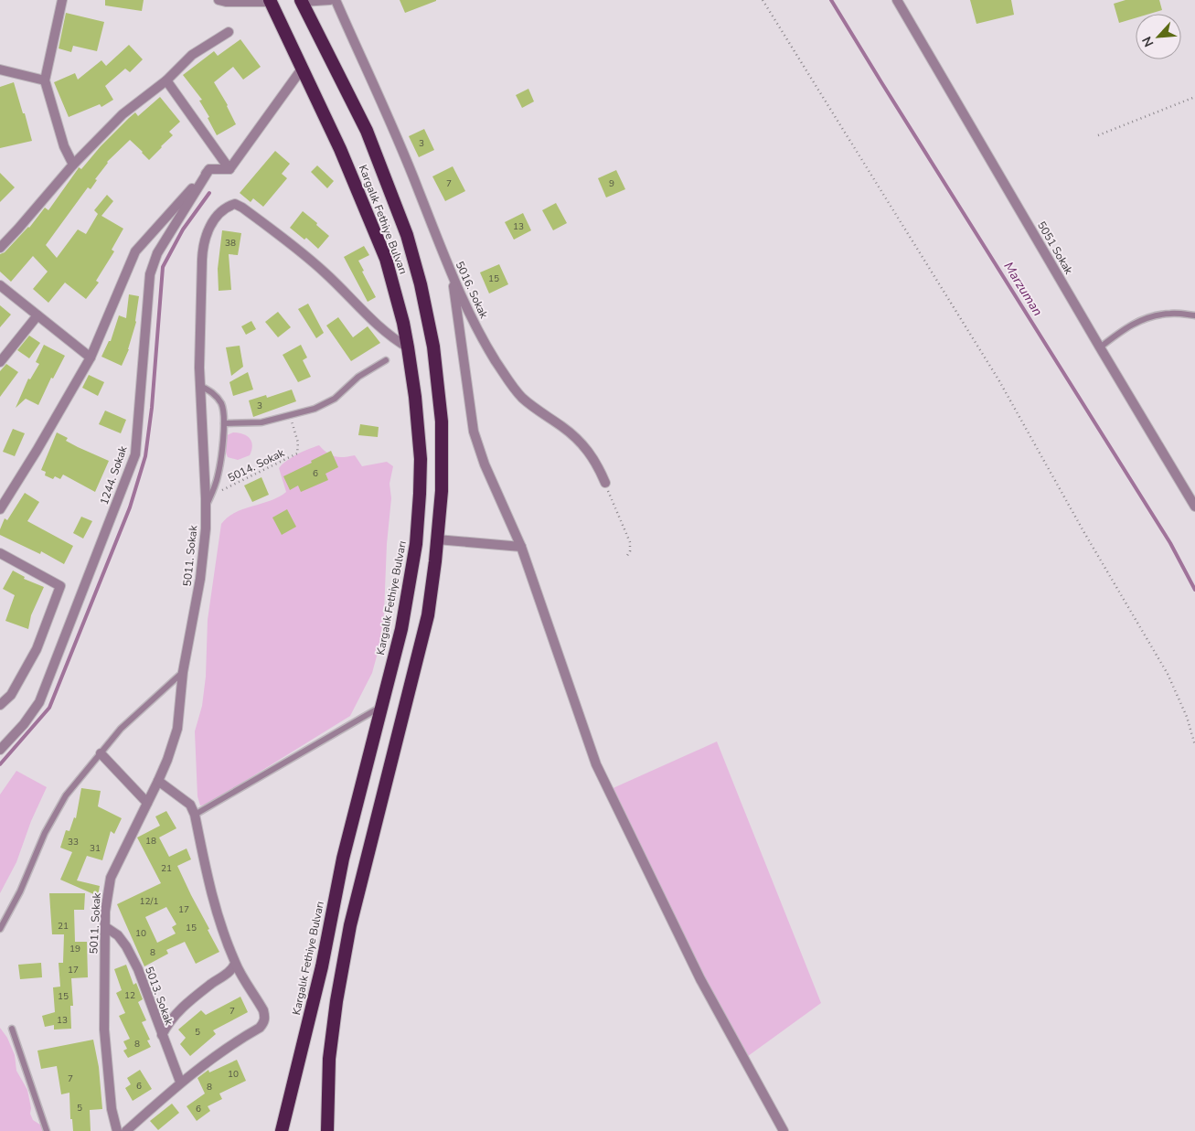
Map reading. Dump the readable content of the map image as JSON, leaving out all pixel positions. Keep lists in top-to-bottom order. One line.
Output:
{"streets":{"highway":["Kargalık Fethiye Bulvarı"],"street":["5051 Sokak","5016. Sokak","1244. Sokak","5011. Sokak","5013. Sokak"],"path":["5014. Sokak"]},"crossings":[["Kargalık Fethiye Bulvarı","5011. Sokak"],["5011. Sokak","5013. Sokak"]],"water":["Marzuman"],"house_numbers":["3","7","9","13","38","15","3","6","18","33","31","21","12/1","17","21","15","10","19","8","17","12","15","7","13","5","8","10","7","6","8","5","6"],"north":"bottom left"}
